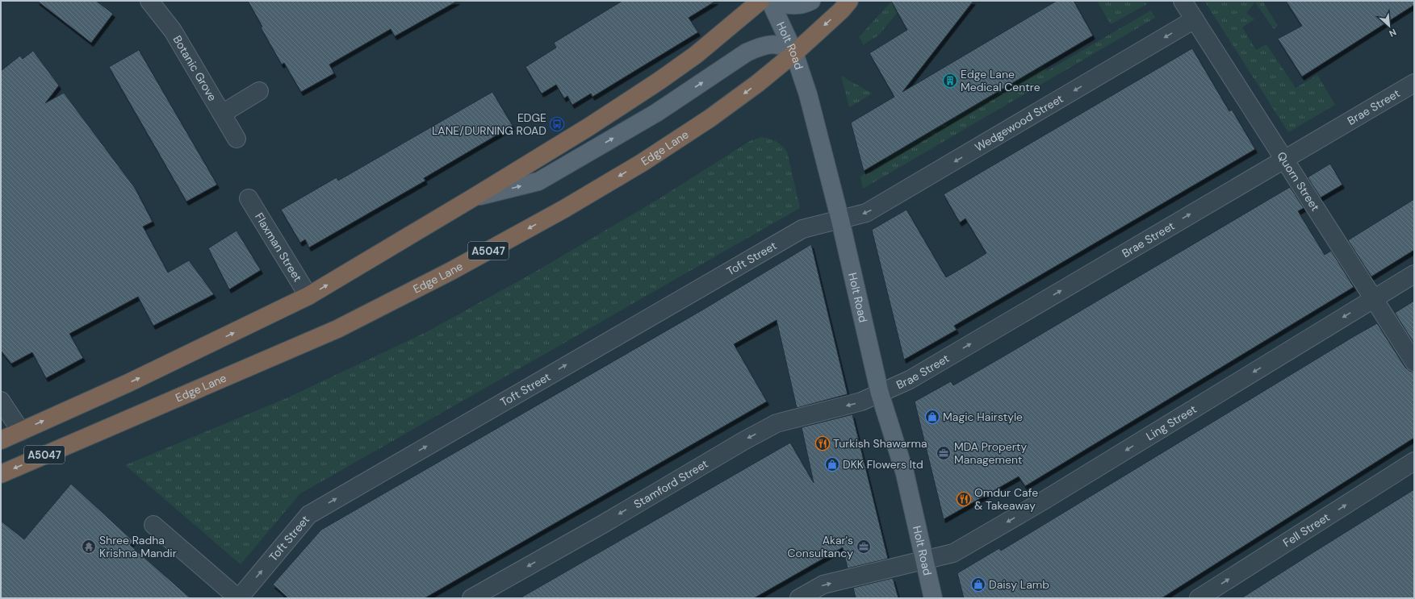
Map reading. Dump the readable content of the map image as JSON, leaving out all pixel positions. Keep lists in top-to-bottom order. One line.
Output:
{"streets":{"highway":["Edge Lane","A5047"],"main road":["Holt Road"],"street":["Botanic Grove","Brae Street","Wedgewood Street","Quorn Street","Flaxman Street","Toft Street","Ling Street","Stamford Street","Fell Street"]},"crossings":[["Holt Road","Brae Street"],["Holt Road","Wedgewood Street"],["Holt Road","Edge Lane"],["Holt Road","Toft Street"],["Holt Road","Ling Street"],["Holt Road","Stamford Street"],["Brae Street","Quorn Street"],["Brae Street","Stamford Street"],["Wedgewood Street","Quorn Street"],["Wedgewood Street","Toft Street"],["Quorn Street","Ling Street"],["Flaxman Street","A5047"]],"one_way":["Brae Street","Wedgewood Street","Toft Street","Stamford Street","Fell Street"],"places":{"building":["Edge Lane Medical Centre"],"bus stop":["EDGE LANE/DURNING ROAD"],"shop":["Magic Hairstyle","DKK Flowers ltd","Daisy Lamb"],"restaurant":["Turkish Shawarma","Omdur Cafe & Takeaway"],"office":["MDA Property Management","Akar's Consultancy"],"temple":["Shree Radha Krishna Mandir"]},"north":"bottom right"}
